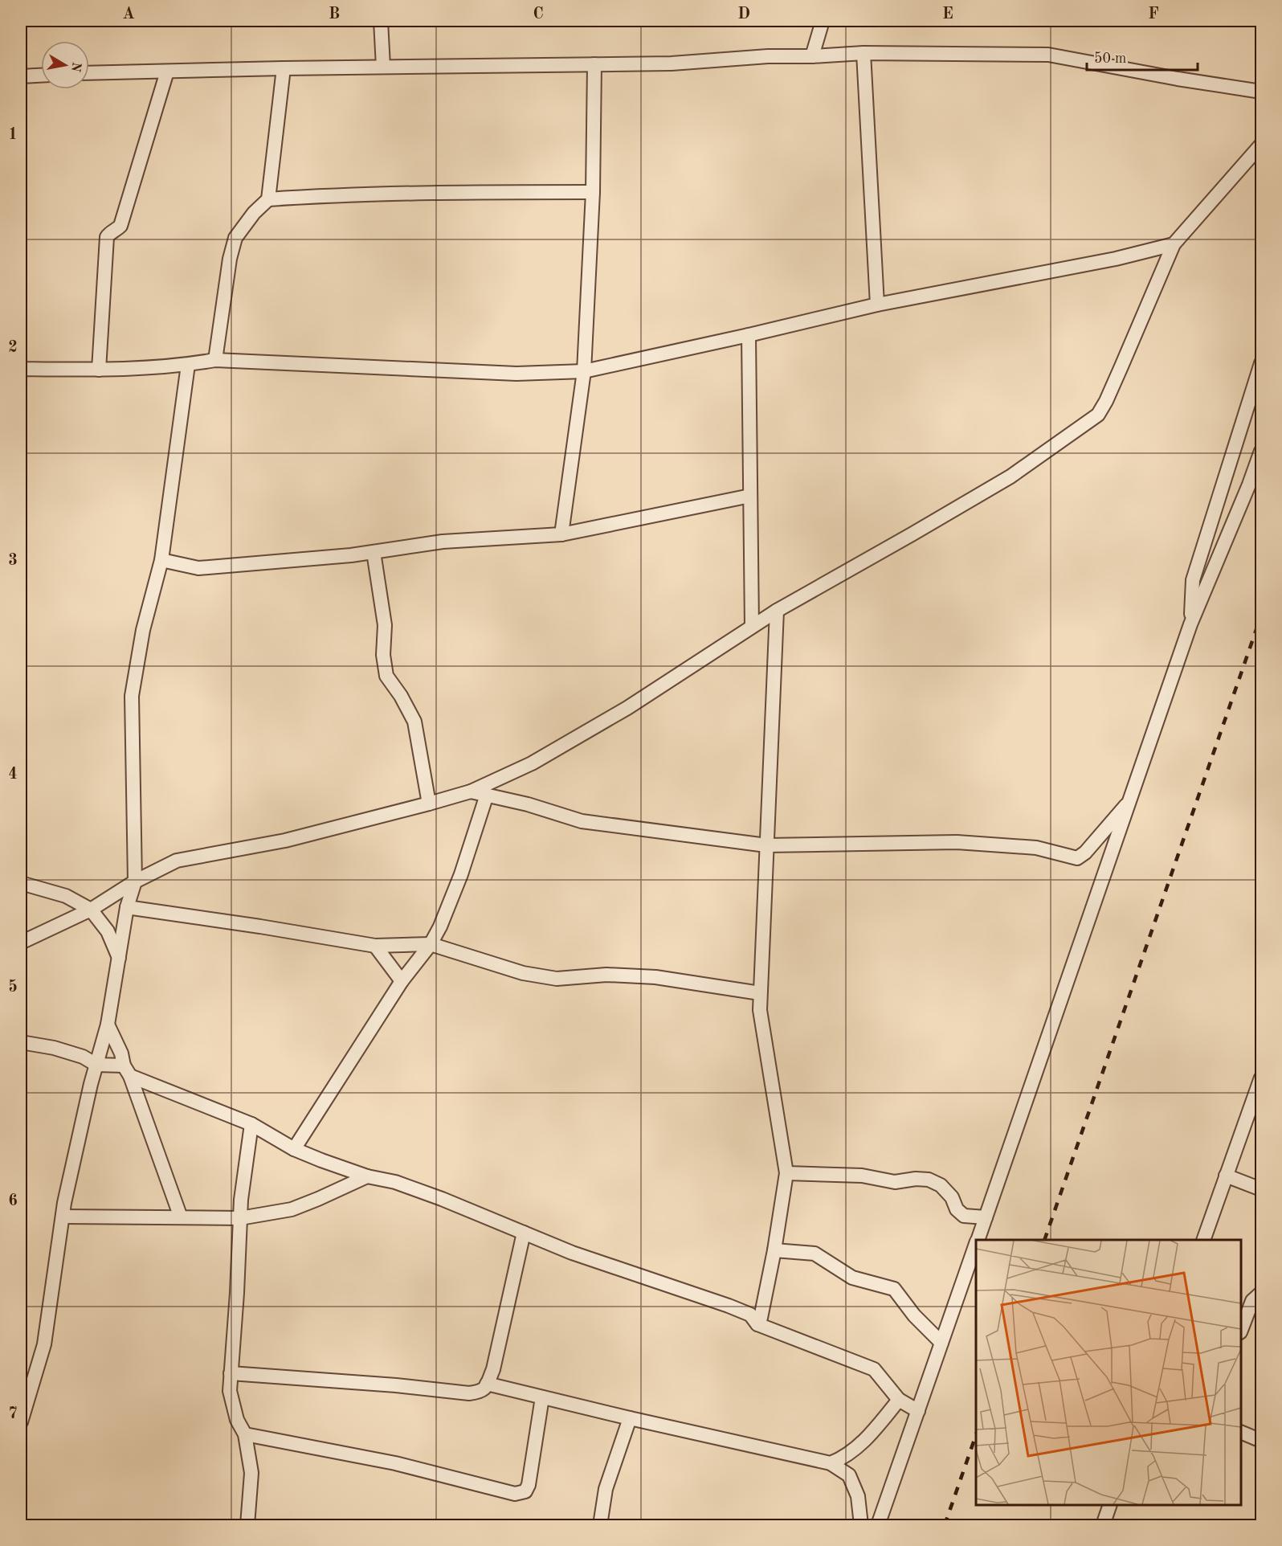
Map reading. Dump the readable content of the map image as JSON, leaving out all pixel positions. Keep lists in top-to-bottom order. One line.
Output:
{"scale_bar":"50 m","north":"right","grid":{"columns":["A","B","C","D","E","F"],"rows":["1","2","3","4","5","6","7"]}}
